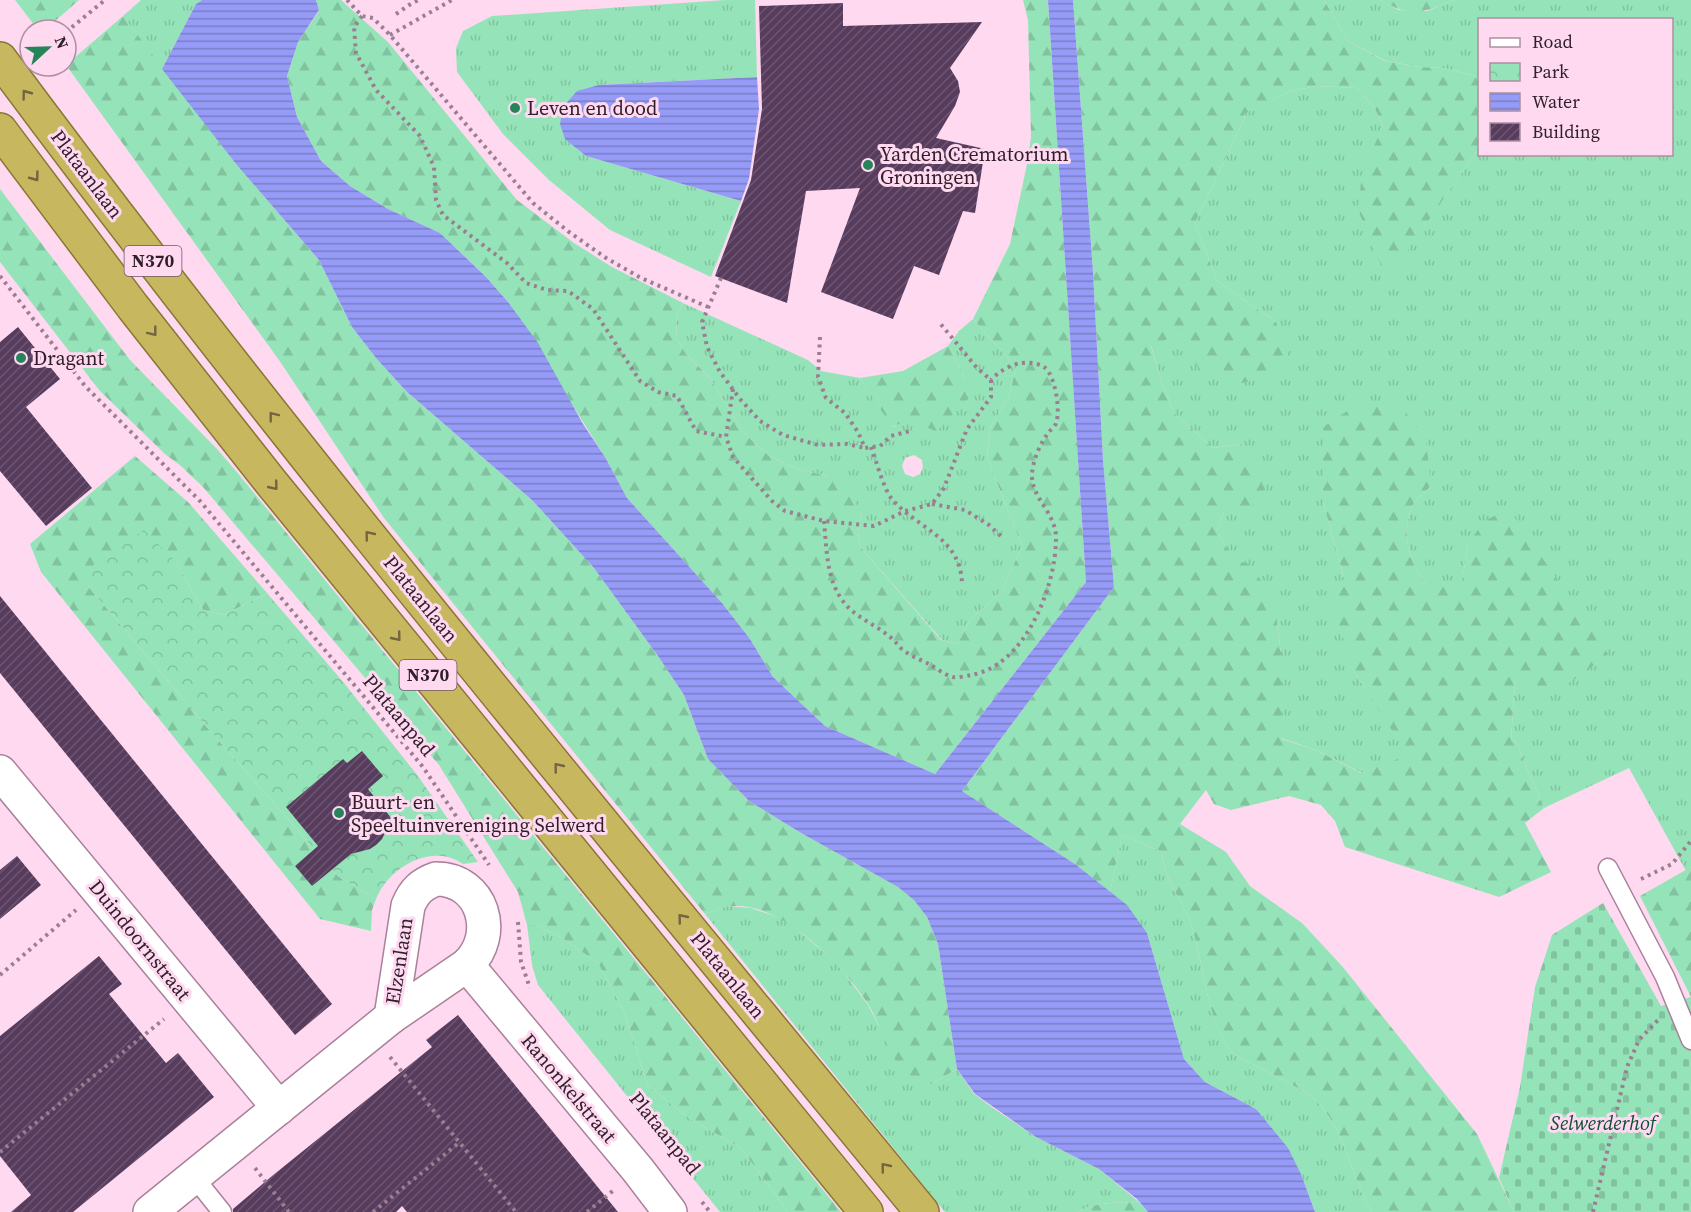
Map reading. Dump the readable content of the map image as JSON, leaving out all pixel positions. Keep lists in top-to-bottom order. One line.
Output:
{"streets":{"highway":["Plataanlaan","N370"],"street":["Duindoornstraat","Elzenlaan","Ranonkelstraat"],"path":["Plataanpad"]},"crossings":[["Plataanpad","Ranonkelstraat"],["Duindoornstraat","Elzenlaan"],["Elzenlaan","Ranonkelstraat"]],"parks":["Selwerderhof"],"places":["Leven en dood","Yarden Crematorium Groningen","Dragant","Buurt- en Speeltuinvereniging Selwerd"],"legend":["Road","Park","Water","Building"],"north":"right"}
